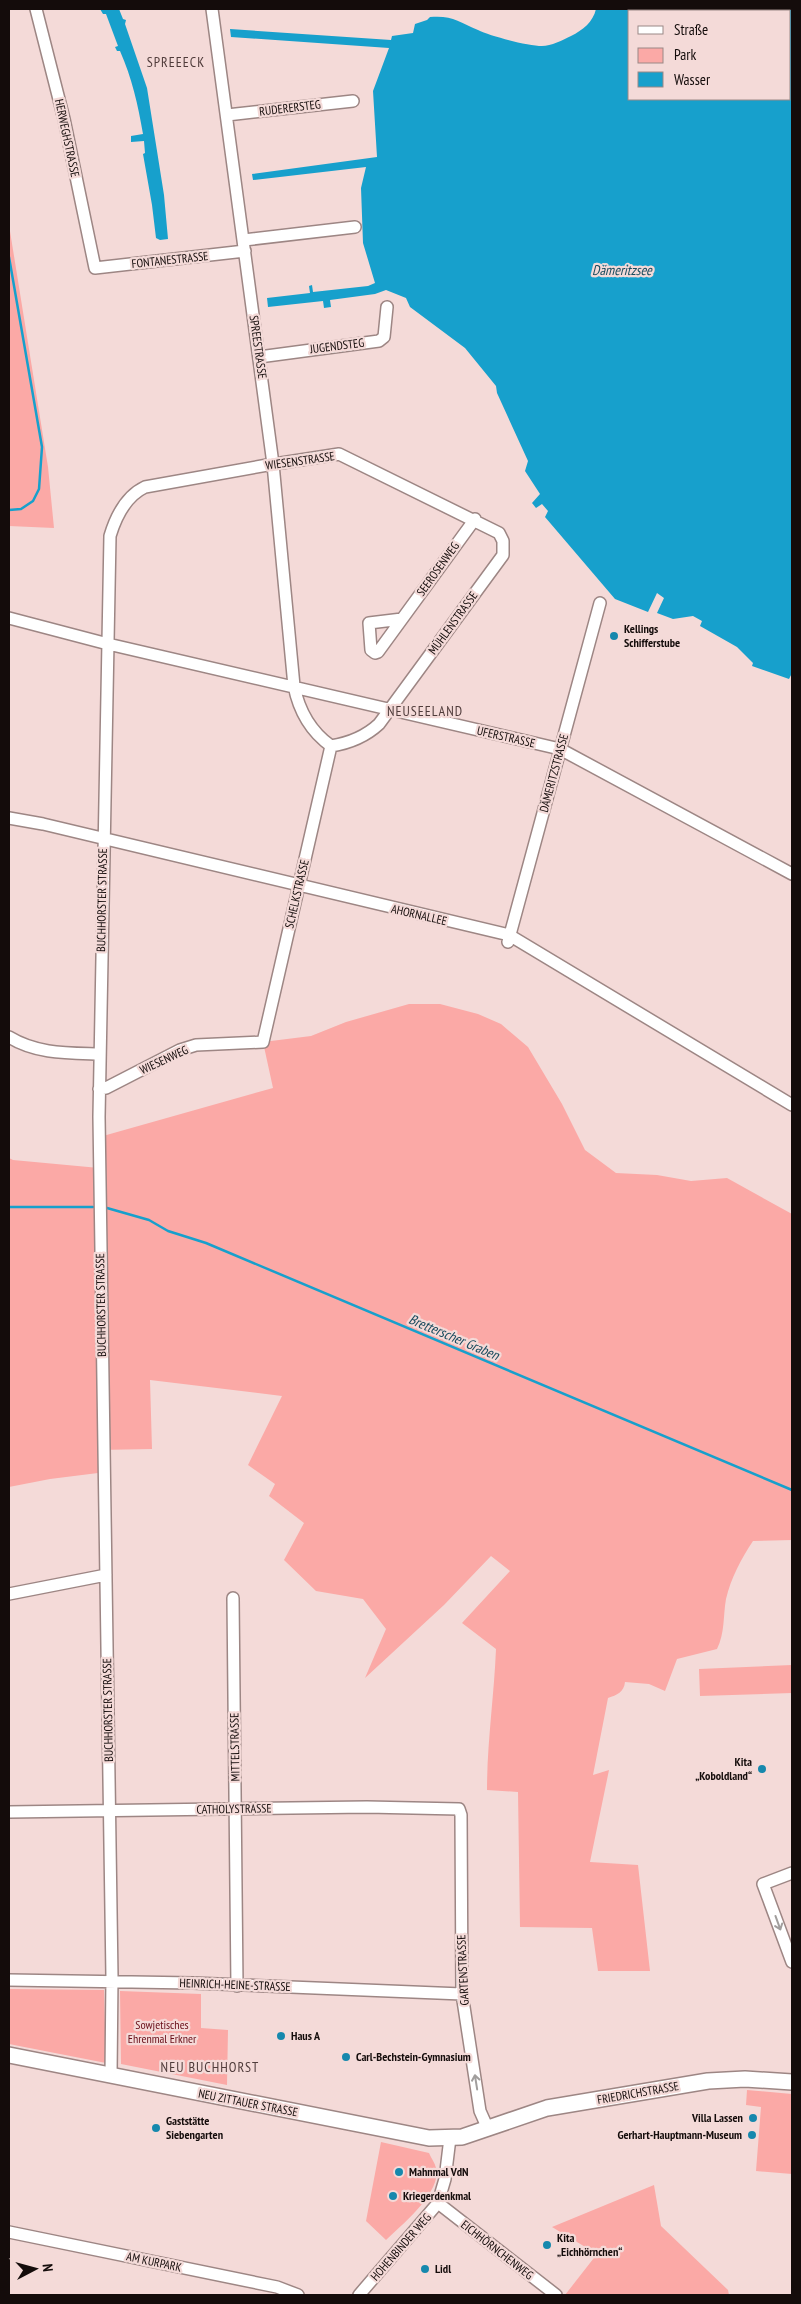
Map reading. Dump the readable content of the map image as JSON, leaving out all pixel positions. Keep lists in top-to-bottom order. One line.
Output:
{"streets":{"main road":["FRIEDRICHSTRASSE","NEU ZITTAUER STRASSE"],"street":["RUDERERSTEG","HERWEGHSTRASSE","FONTANESTRASSE","JUGENDSTEG","SPREESTRASSE","WIESENSTRASSE","SEEROSENWEG","MÜHLENSTRASSE","UFERSTRASSE","DÄMERITZSTRASSE","SCHELKSTRASSE","BUCHHORSTER STRASSE","AHORNALLEE","WIESENWEG","MITTELSTRASSE","CATHOLYSTRASSE","GARTENSTRASSE","HEINRICH-HEINE-STRASSE","HOHENBINDER WEG","EICHHÖRNCHENWEG","AM KURPARK"]},"crossings":[["RUDERERSTEG","SPREESTRASSE"],["HERWEGHSTRASSE","FONTANESTRASSE"],["FONTANESTRASSE","SPREESTRASSE"],["JUGENDSTEG","SPREESTRASSE"],["SPREESTRASSE","WIESENSTRASSE"],["SPREESTRASSE","UFERSTRASSE"],["WIESENSTRASSE","SEEROSENWEG"],["WIESENSTRASSE","MÜHLENSTRASSE"],["WIESENSTRASSE","BUCHHORSTER STRASSE"],["MÜHLENSTRASSE","UFERSTRASSE"],["UFERSTRASSE","DÄMERITZSTRASSE"],["UFERSTRASSE","BUCHHORSTER STRASSE"],["DÄMERITZSTRASSE","AHORNALLEE"],["SCHELKSTRASSE","AHORNALLEE"],["SCHELKSTRASSE","WIESENWEG"],["BUCHHORSTER STRASSE","AHORNALLEE"],["BUCHHORSTER STRASSE","WIESENWEG"],["BUCHHORSTER STRASSE","CATHOLYSTRASSE"],["BUCHHORSTER STRASSE","HEINRICH-HEINE-STRASSE"],["BUCHHORSTER STRASSE","NEU ZITTAUER STRASSE"],["MITTELSTRASSE","CATHOLYSTRASSE"],["MITTELSTRASSE","HEINRICH-HEINE-STRASSE"],["CATHOLYSTRASSE","GARTENSTRASSE"],["GARTENSTRASSE","HEINRICH-HEINE-STRASSE"],["GARTENSTRASSE","FRIEDRICHSTRASSE"],["GARTENSTRASSE","NEU ZITTAUER STRASSE"],["FRIEDRICHSTRASSE","NEU ZITTAUER STRASSE"],["NEU ZITTAUER STRASSE","HOHENBINDER WEG"],["HOHENBINDER WEG","EICHHÖRNCHENWEG"]],"one_way":["GARTENSTRASSE"],"districts":["SPREEECK","NEUSEELAND","NEU BUCHHORST"],"water":["Dämeritzsee","Bretterscher Graben"],"parks":["Sowjetisches Ehrenmal Erkner"],"places":["Kellings Schifferstube","Kita „Koboldland“","Haus A","Carl-Bechstein-Gymnasium","Villa Lassen","Gaststätte Siebengarten","Gerhart-Hauptmann-Museum","Mahnmal VdN","Kriegerdenkmal","Kita „Eichhörnchen“","Lidl"],"legend":["Straße","Park","Wasser"],"north":"right"}
